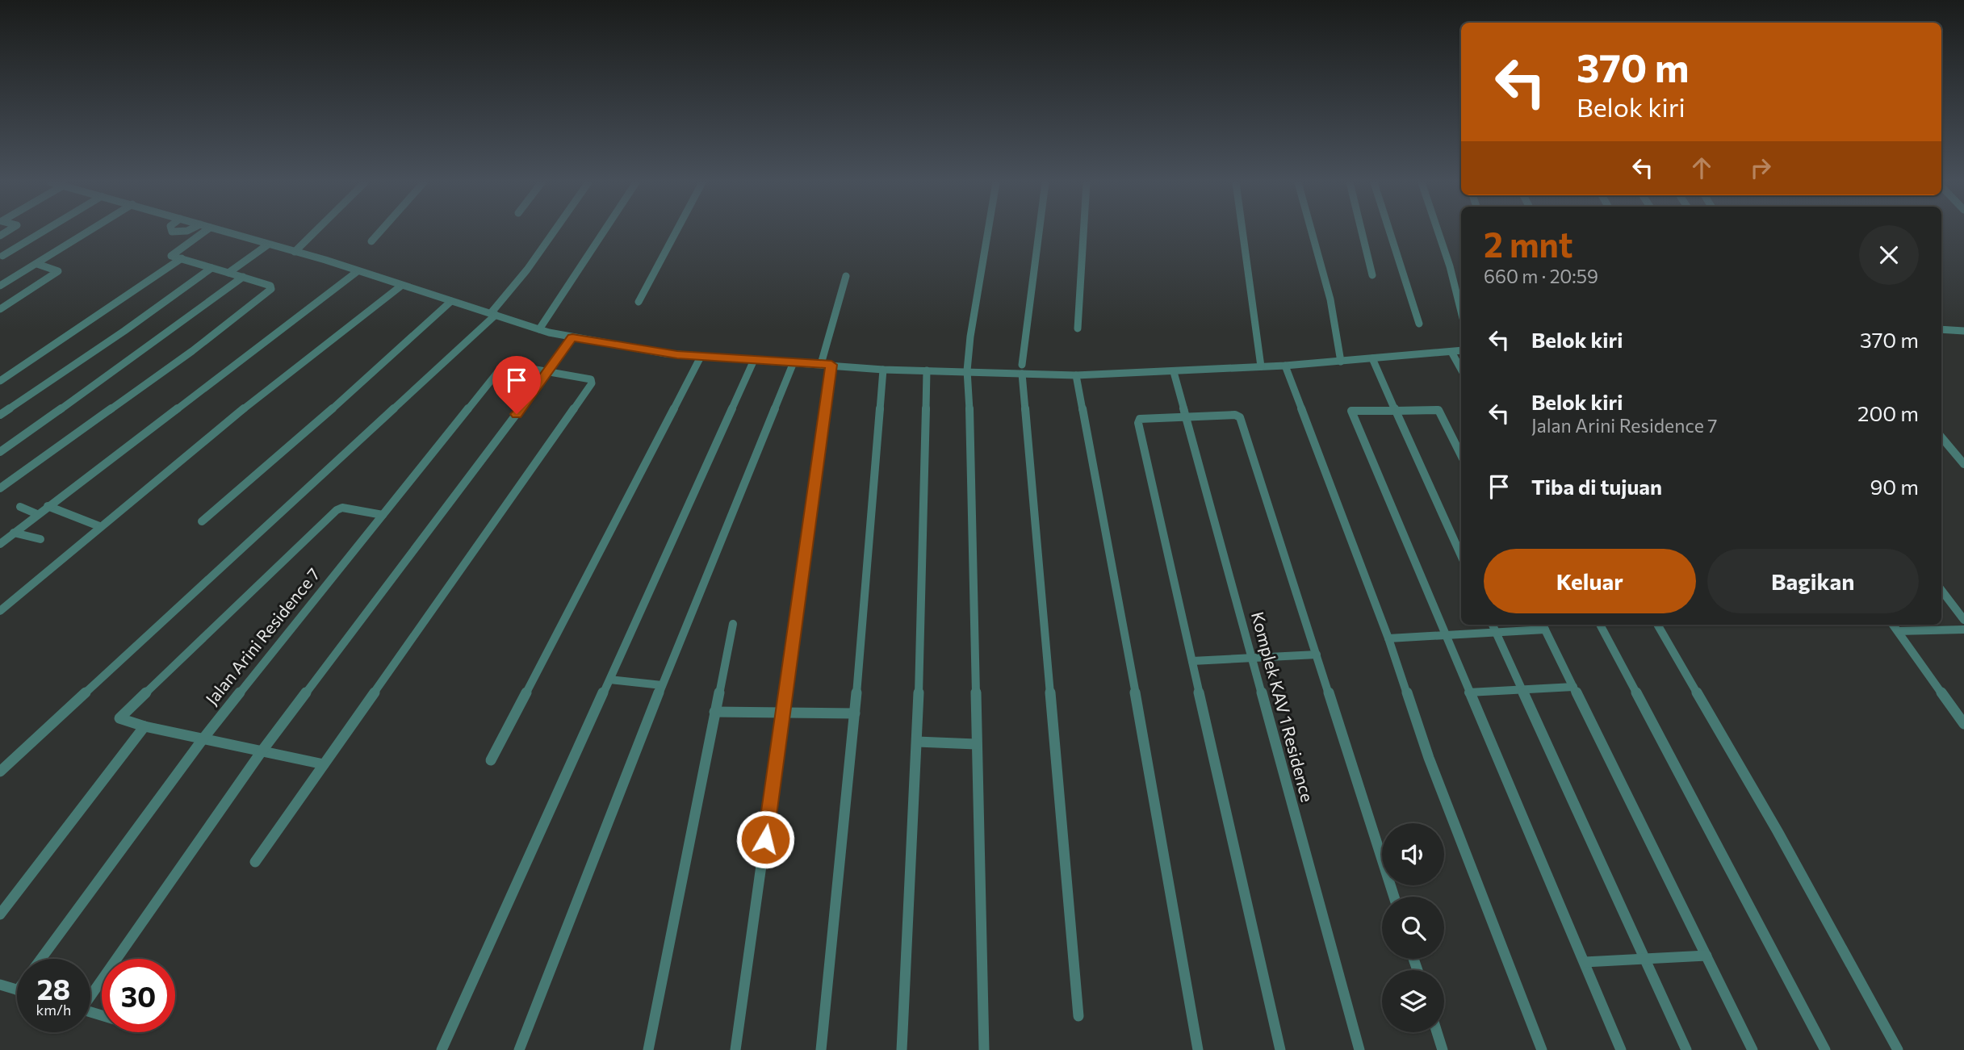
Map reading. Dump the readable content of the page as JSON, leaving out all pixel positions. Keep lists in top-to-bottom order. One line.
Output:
{"streets":{"street":["Jalan Arini Residence 7","Komplek KAV 1 Residence"]},"page":{"turn":["370 m","Belok kiri"],"heading":["2 mnt","660 m · 20:59"],"list":[{"name":"Belok kiri","value":"370 m"},{"name":"Belok kiri","note":"Jalan Arini Residence 7","value":"200 m"},{"name":"Tiba di tujuan","value":"90 m"}],"buttons":["Keluar","Bagikan"],"speed":"28 km/h","limit":"30"}}
